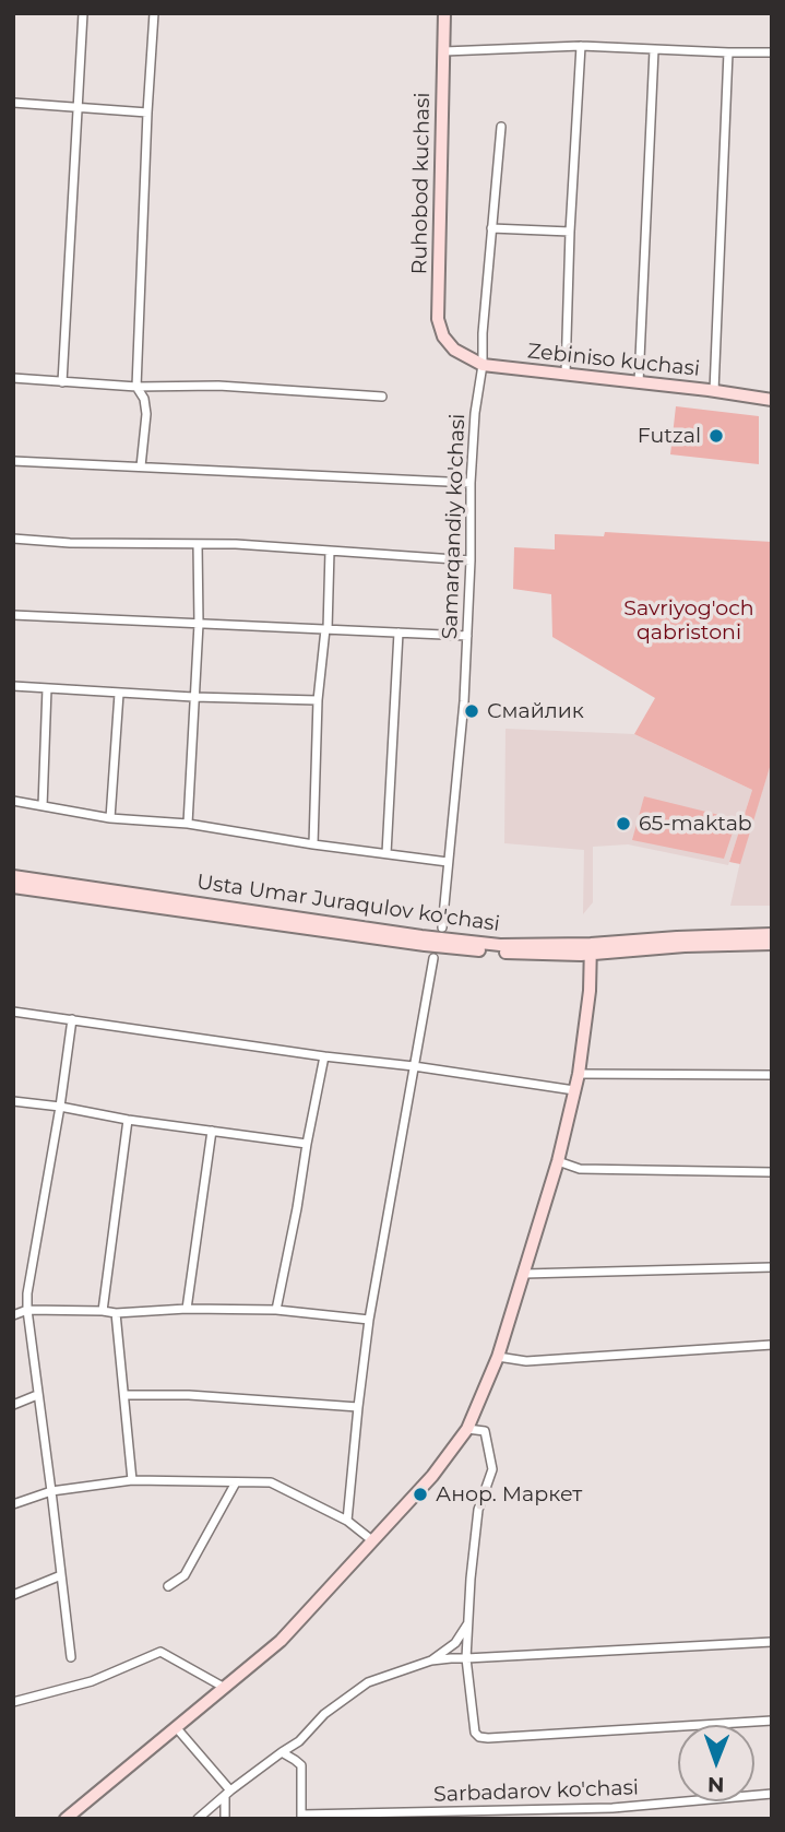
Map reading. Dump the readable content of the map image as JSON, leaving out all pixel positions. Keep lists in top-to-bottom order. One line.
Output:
{"streets":{"main road":["Ruhobod kuchasi","Zebiniso kuchasi","Usta Umar Juraqulov ko'chasi"],"street":["Samarqandiy ko'chasi","Sarbadarov ko'chasi"]},"crossings":[["Ruhobod kuchasi","Zebiniso kuchasi"],["Zebiniso kuchasi","Samarqandiy ko'chasi"]],"parks":["Savriyog'och qabristoni"],"places":["Futzal","Смайлик","65-maktab","Анор. Маркет"],"north":"bottom"}
